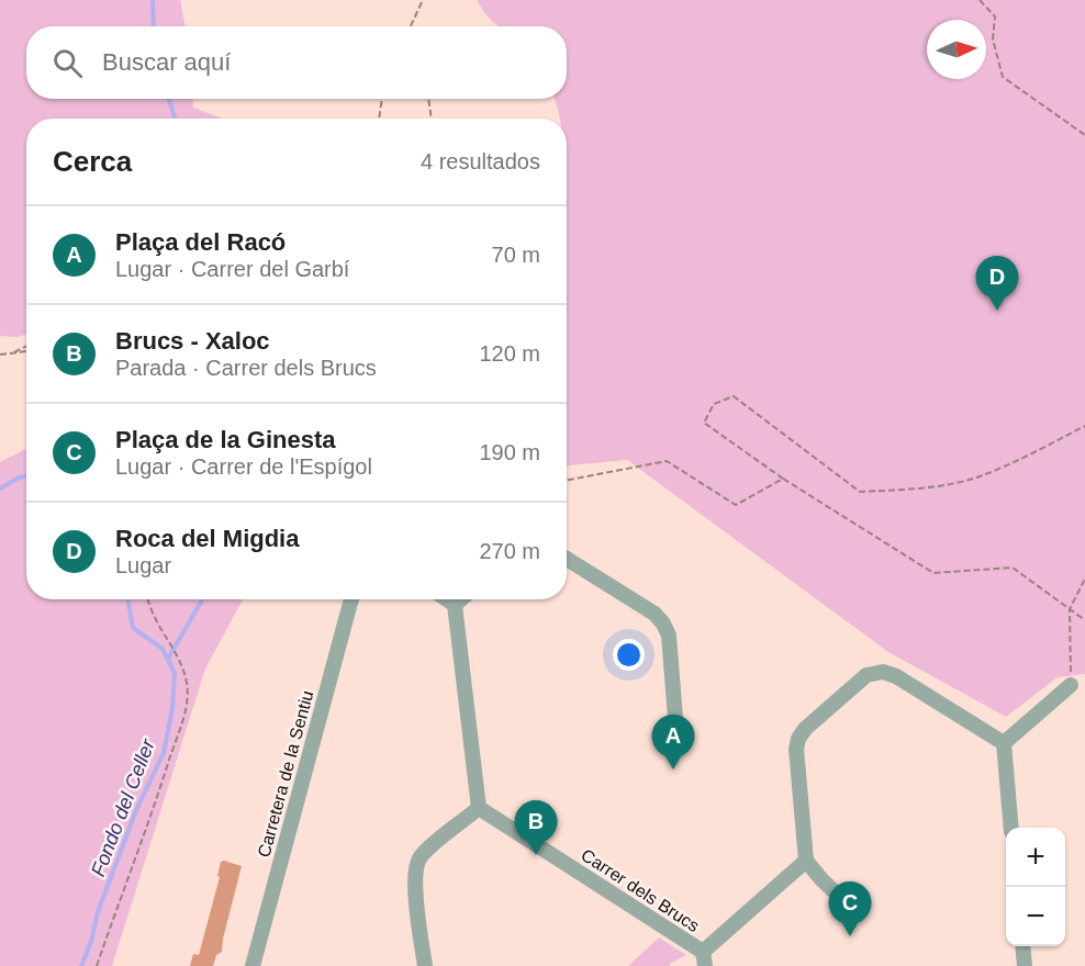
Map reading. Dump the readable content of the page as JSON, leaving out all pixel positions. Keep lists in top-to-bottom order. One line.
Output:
{"streets":{"street":["Carretera de la Sentiu","Carrer dels Brucs"]},"water":["Fondo del Celler"],"north":"right","page":{"search":"Buscar aquí","heading":["Cerca","4 resultados"],"list":[{"mark":"A","name":"Plaça del Racó","note":"Lugar · Carrer del Garbí","value":"70 m"},{"mark":"B","name":"Brucs - Xaloc","note":"Parada · Carrer dels Brucs","value":"120 m"},{"mark":"C","name":"Plaça de la Ginesta","note":"Lugar · Carrer de l'Espígol","value":"190 m"},{"mark":"D","name":"Roca del Migdia","note":"Lugar","value":"270 m"}],"pins":["D","A","B","C"],"map_buttons":["+","−"]}}
